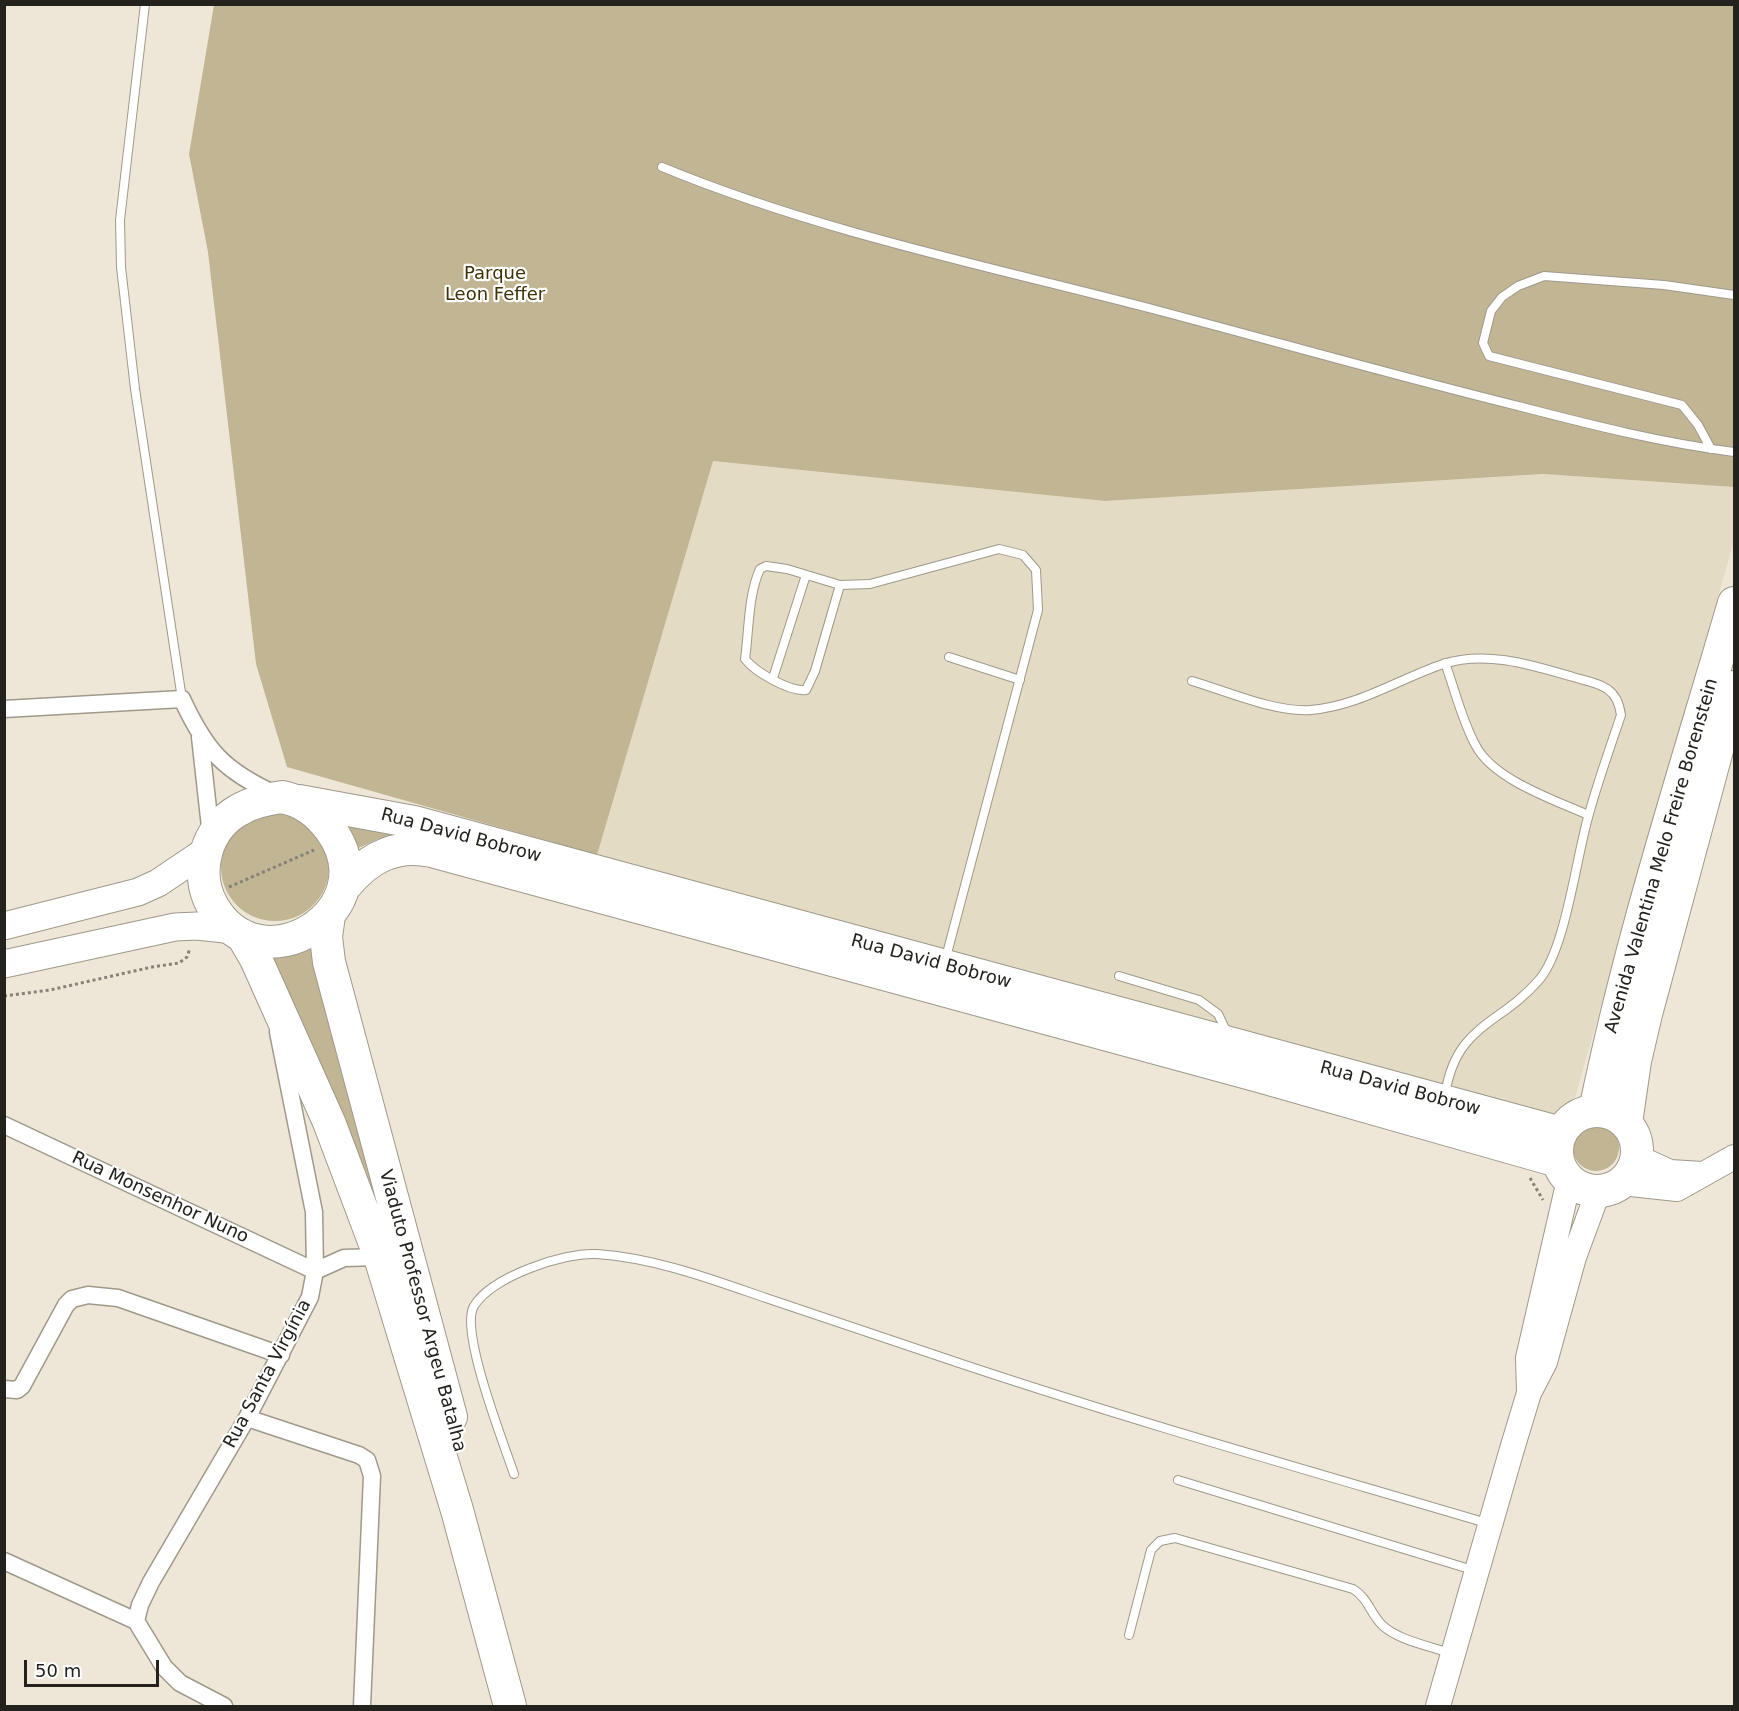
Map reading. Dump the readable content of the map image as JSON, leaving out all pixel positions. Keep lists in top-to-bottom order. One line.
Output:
{"streets":{"highway":["Rua David Bobrow","Avenida Valentina Melo Freire Borenstein","Viaduto Professor Argeu Batalha","Rua Santa Virgínia"],"street":["Rua Monsenhor Nuno"]},"crossings":[["Rua David Bobrow","Avenida Valentina Melo Freire Borenstein"],["Rua David Bobrow","Viaduto Professor Argeu Batalha"],["Rua David Bobrow","Rua Santa Virgínia"],["Rua Monsenhor Nuno","Rua Santa Virgínia"],["Viaduto Professor Argeu Batalha","Rua Santa Virgínia"]],"parks":["Parque Leon Feffer"],"scale_bar":"50 m"}
